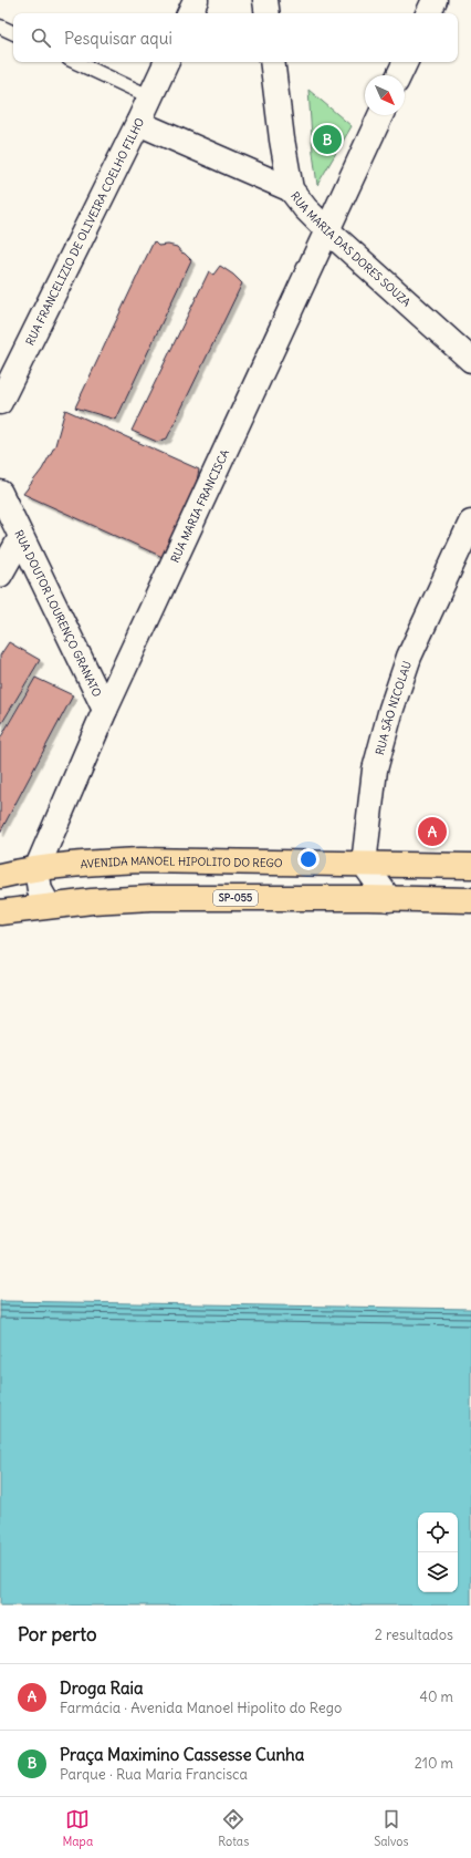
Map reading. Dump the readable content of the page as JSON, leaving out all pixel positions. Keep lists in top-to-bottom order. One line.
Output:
{"streets":{"main road":["AVENIDA MANOEL HIPOLITO DO REGO","SP-055"],"street":["RUA FRANCELIZIO DE OLIVEIRA COELHO FILHO","RUA MARIA DAS DORES SOUZA","RUA MARIA FRANCISCA","RUA DOUTOR LOURENÇO GRANATO","RUA SÃO NICOLAU"]},"crossings":[["RUA MARIA DAS DORES SOUZA","RUA MARIA FRANCISCA"],["RUA MARIA FRANCISCA","RUA DOUTOR LOURENÇO GRANATO"],["RUA MARIA FRANCISCA","AVENIDA MANOEL HIPOLITO DO REGO"],["RUA SÃO NICOLAU","AVENIDA MANOEL HIPOLITO DO REGO"]],"north":"bottom right","page":{"search":"Pesquisar aqui","pins":["B","A"],"heading":["Por perto","2 resultados"],"list":[{"mark":"A","name":"Droga Raia","note":"Farmácia · Avenida Manoel Hipolito do Rego","value":"40 m"},{"mark":"B","name":"Praça Maximino Cassesse Cunha","note":"Parque · Rua Maria Francisca","value":"210 m"}],"nav":["Mapa","Rotas","Salvos"]}}
